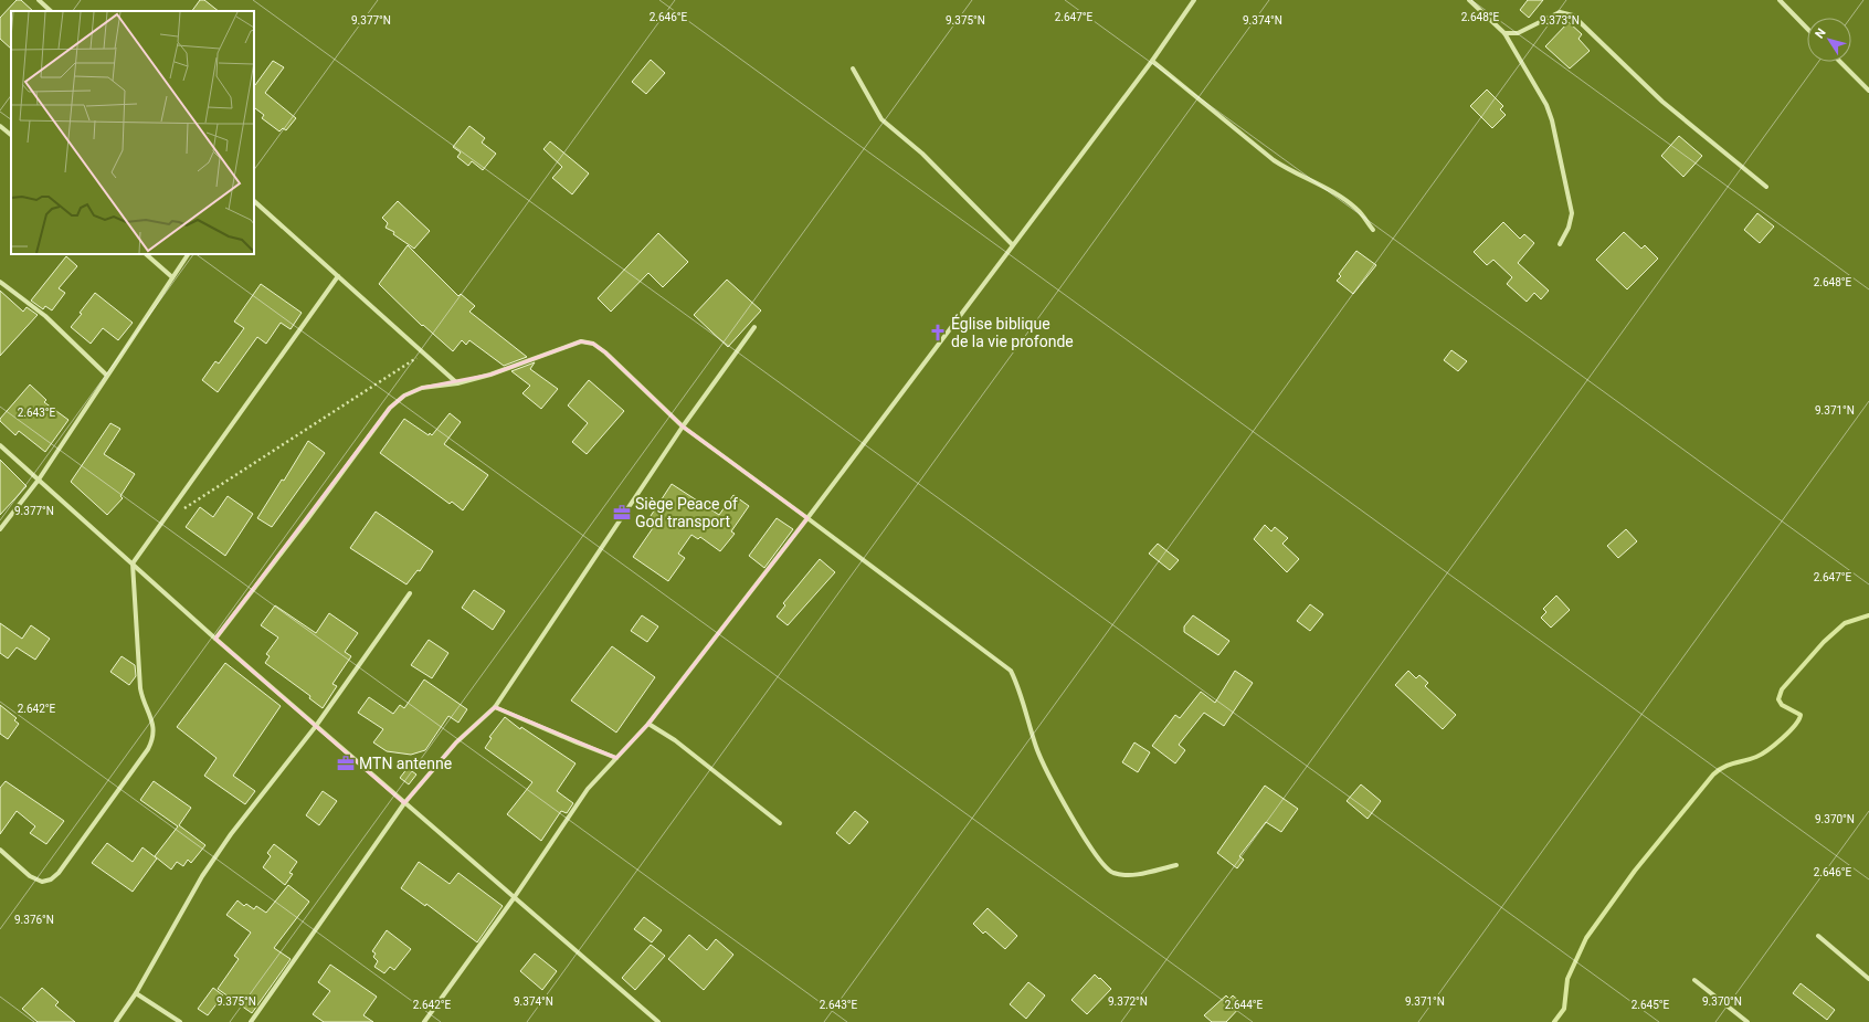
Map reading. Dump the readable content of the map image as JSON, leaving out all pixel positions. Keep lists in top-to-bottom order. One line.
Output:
{"places":{"church":["Église biblique de la vie profonde"],"office":["Siège Peace of God transport","MTN antenne"]},"north":"top left","coordinates":["2.646°E","2.647°E","2.648°E","9.377°N","9.375°N","9.374°N","9.373°N","9.371°N","2.643°E","2.642°E","9.370°N","9.376°N","9.372°N","2.644°E","2.645°E"]}
